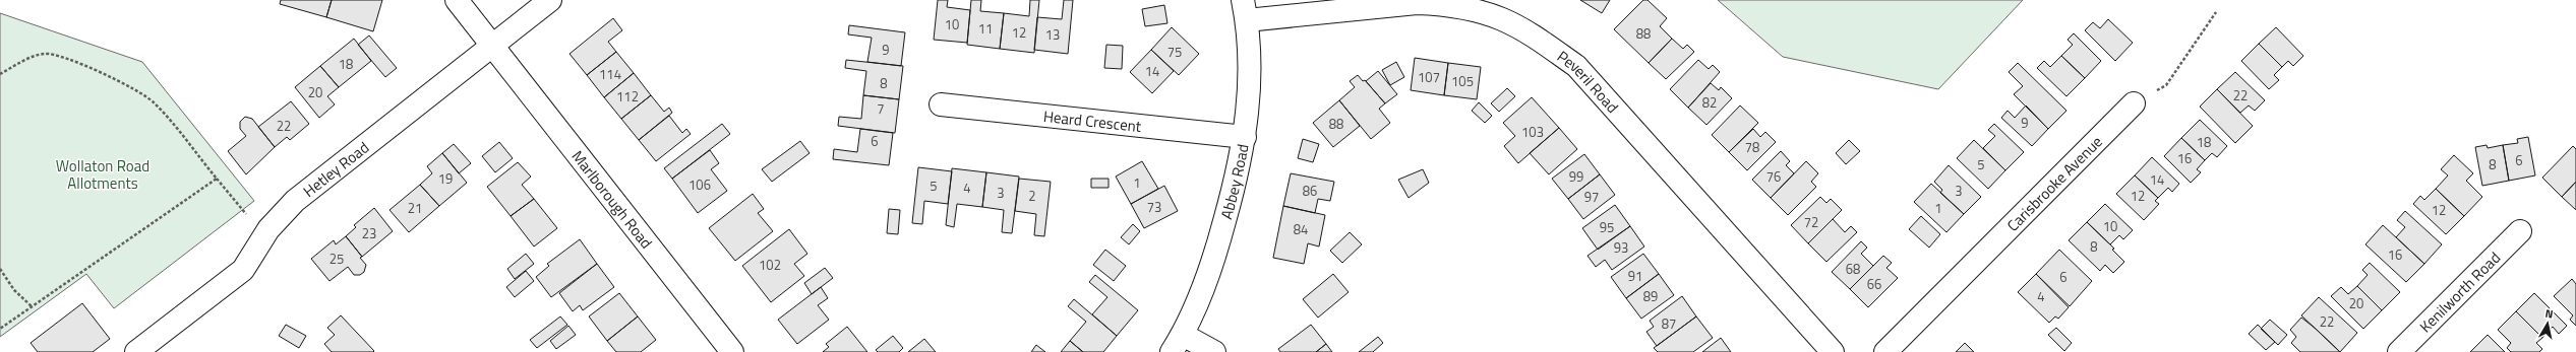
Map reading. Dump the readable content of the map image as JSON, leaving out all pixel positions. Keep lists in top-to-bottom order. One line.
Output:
{"streets":{"street":["Peveril Road","Heard Crescent","Hetley Road","Abbey Road","Carisbrooke Avenue","Marlborough Road","Kenilworth Road"]},"crossings":[["Peveril Road","Abbey Road"],["Heard Crescent","Abbey Road"],["Hetley Road","Marlborough Road"]],"parks":["Wollaton Road Allotments"],"house_numbers":["10","11","12","88","13","9","75","18","14","114","107","105","8","20","22","112","82","7","9","88","22","103","6","18","78","16","6","5","8","99","76","19","14","1","106","5","4","86","3","3","2","12","97","73","21","1","12","72","10","95","84","23","8","93","16","25","102","68","91","6","66","89","4","20","22","87"],"north":"top"}
